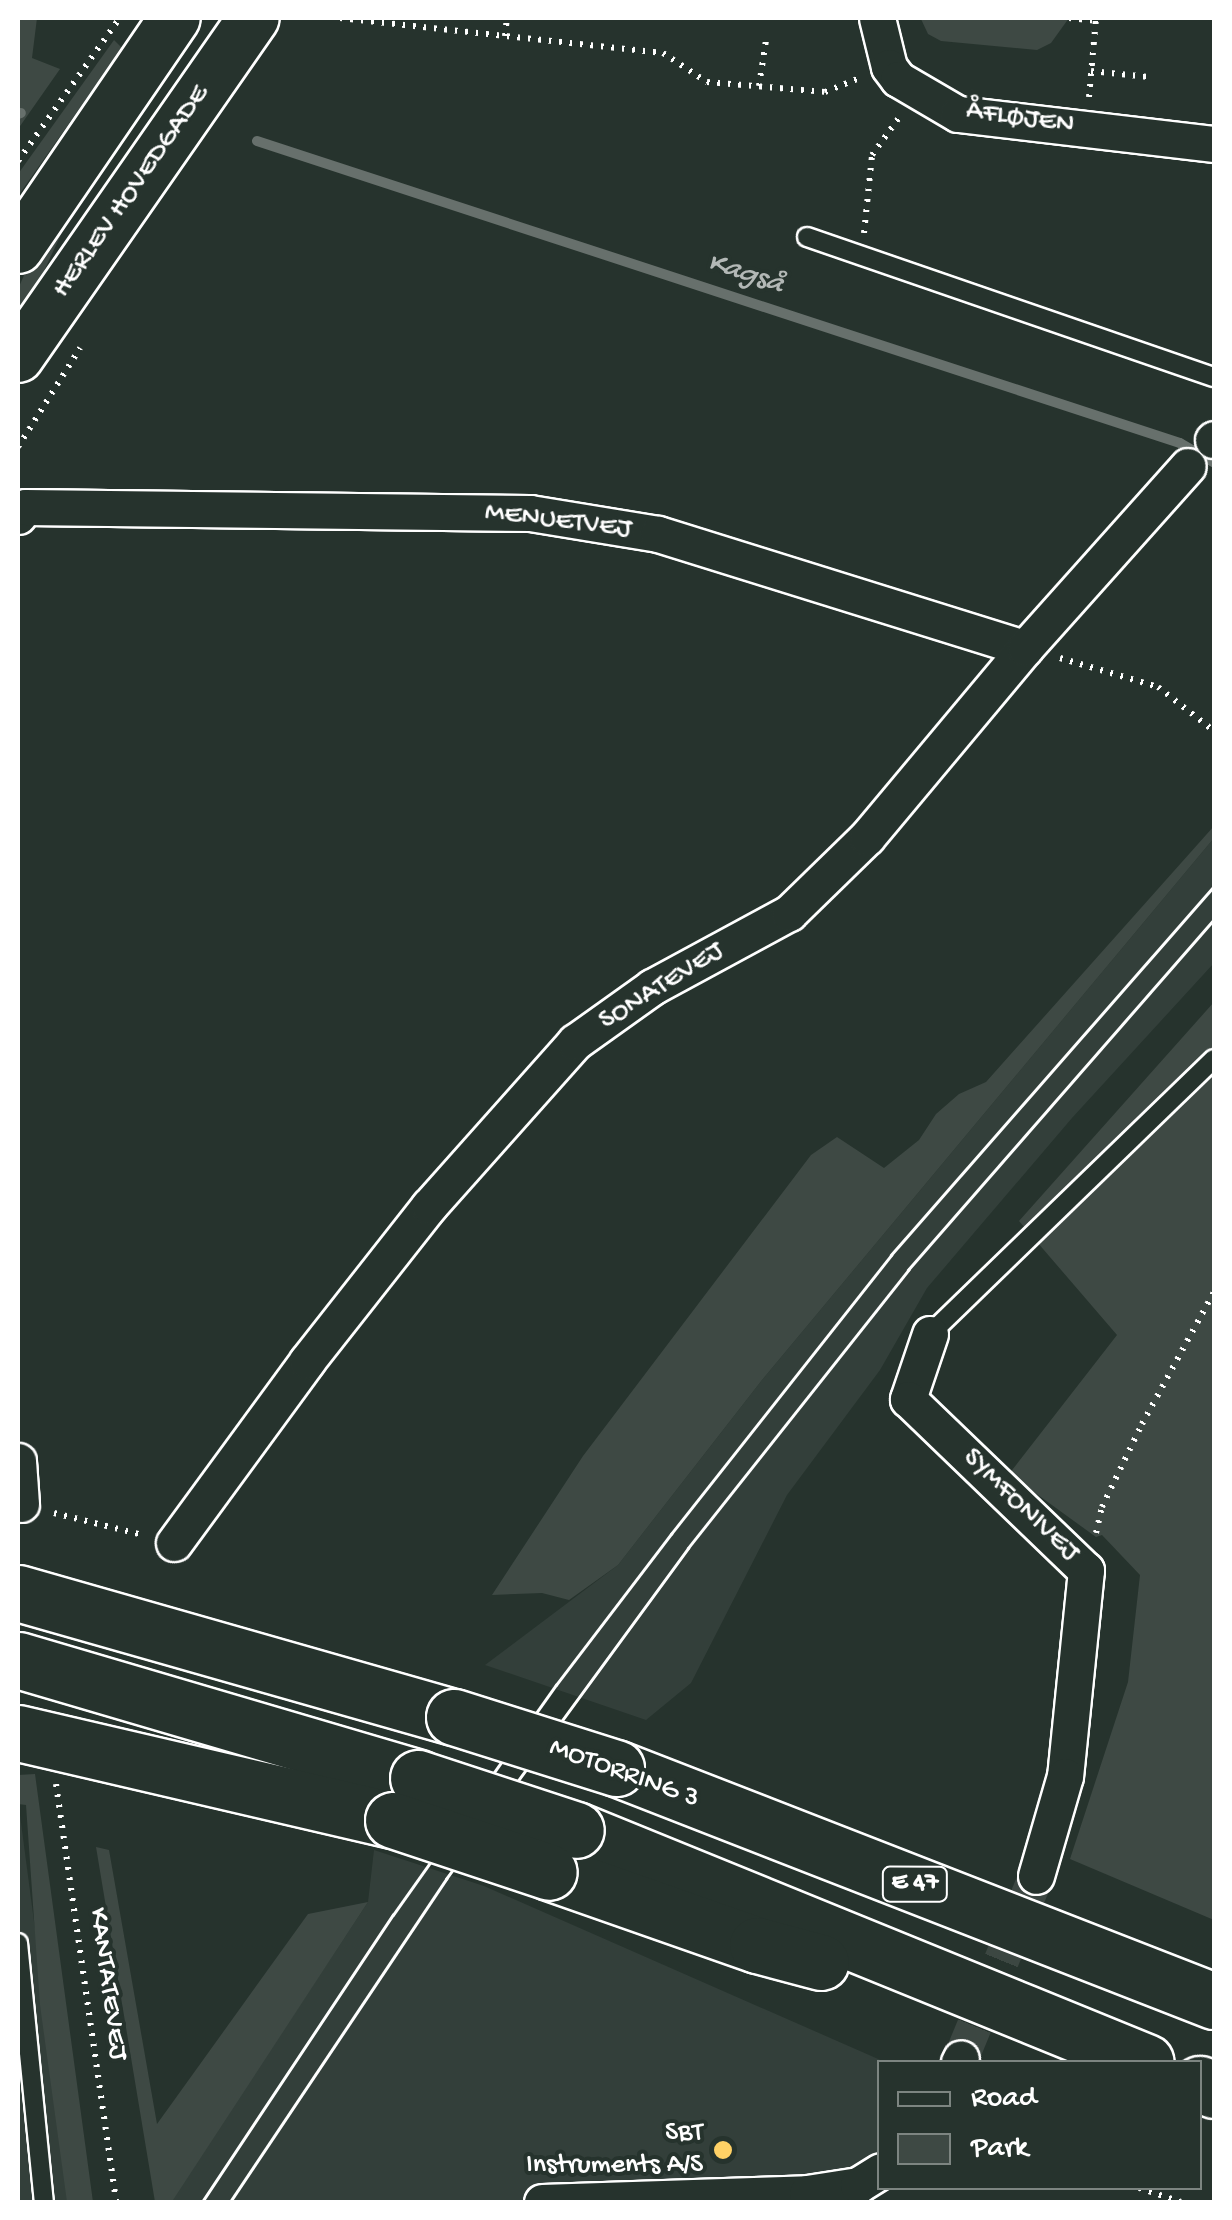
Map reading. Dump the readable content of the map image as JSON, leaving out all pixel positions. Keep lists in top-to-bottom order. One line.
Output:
{"streets":{"highway":["MOTORRING 3","E 47"],"main road":["HERLEV HOVEDGADE"],"street":["ÅFLØJEN","MENUETVEJ","SONATEVEJ","SYMFONIVEJ"],"path":["KANTATEVEJ"]},"crossings":[["MENUETVEJ","SONATEVEJ"]],"water":["Kagså"],"places":["SBT Instruments A/S"],"legend":["Road","Park"]}
